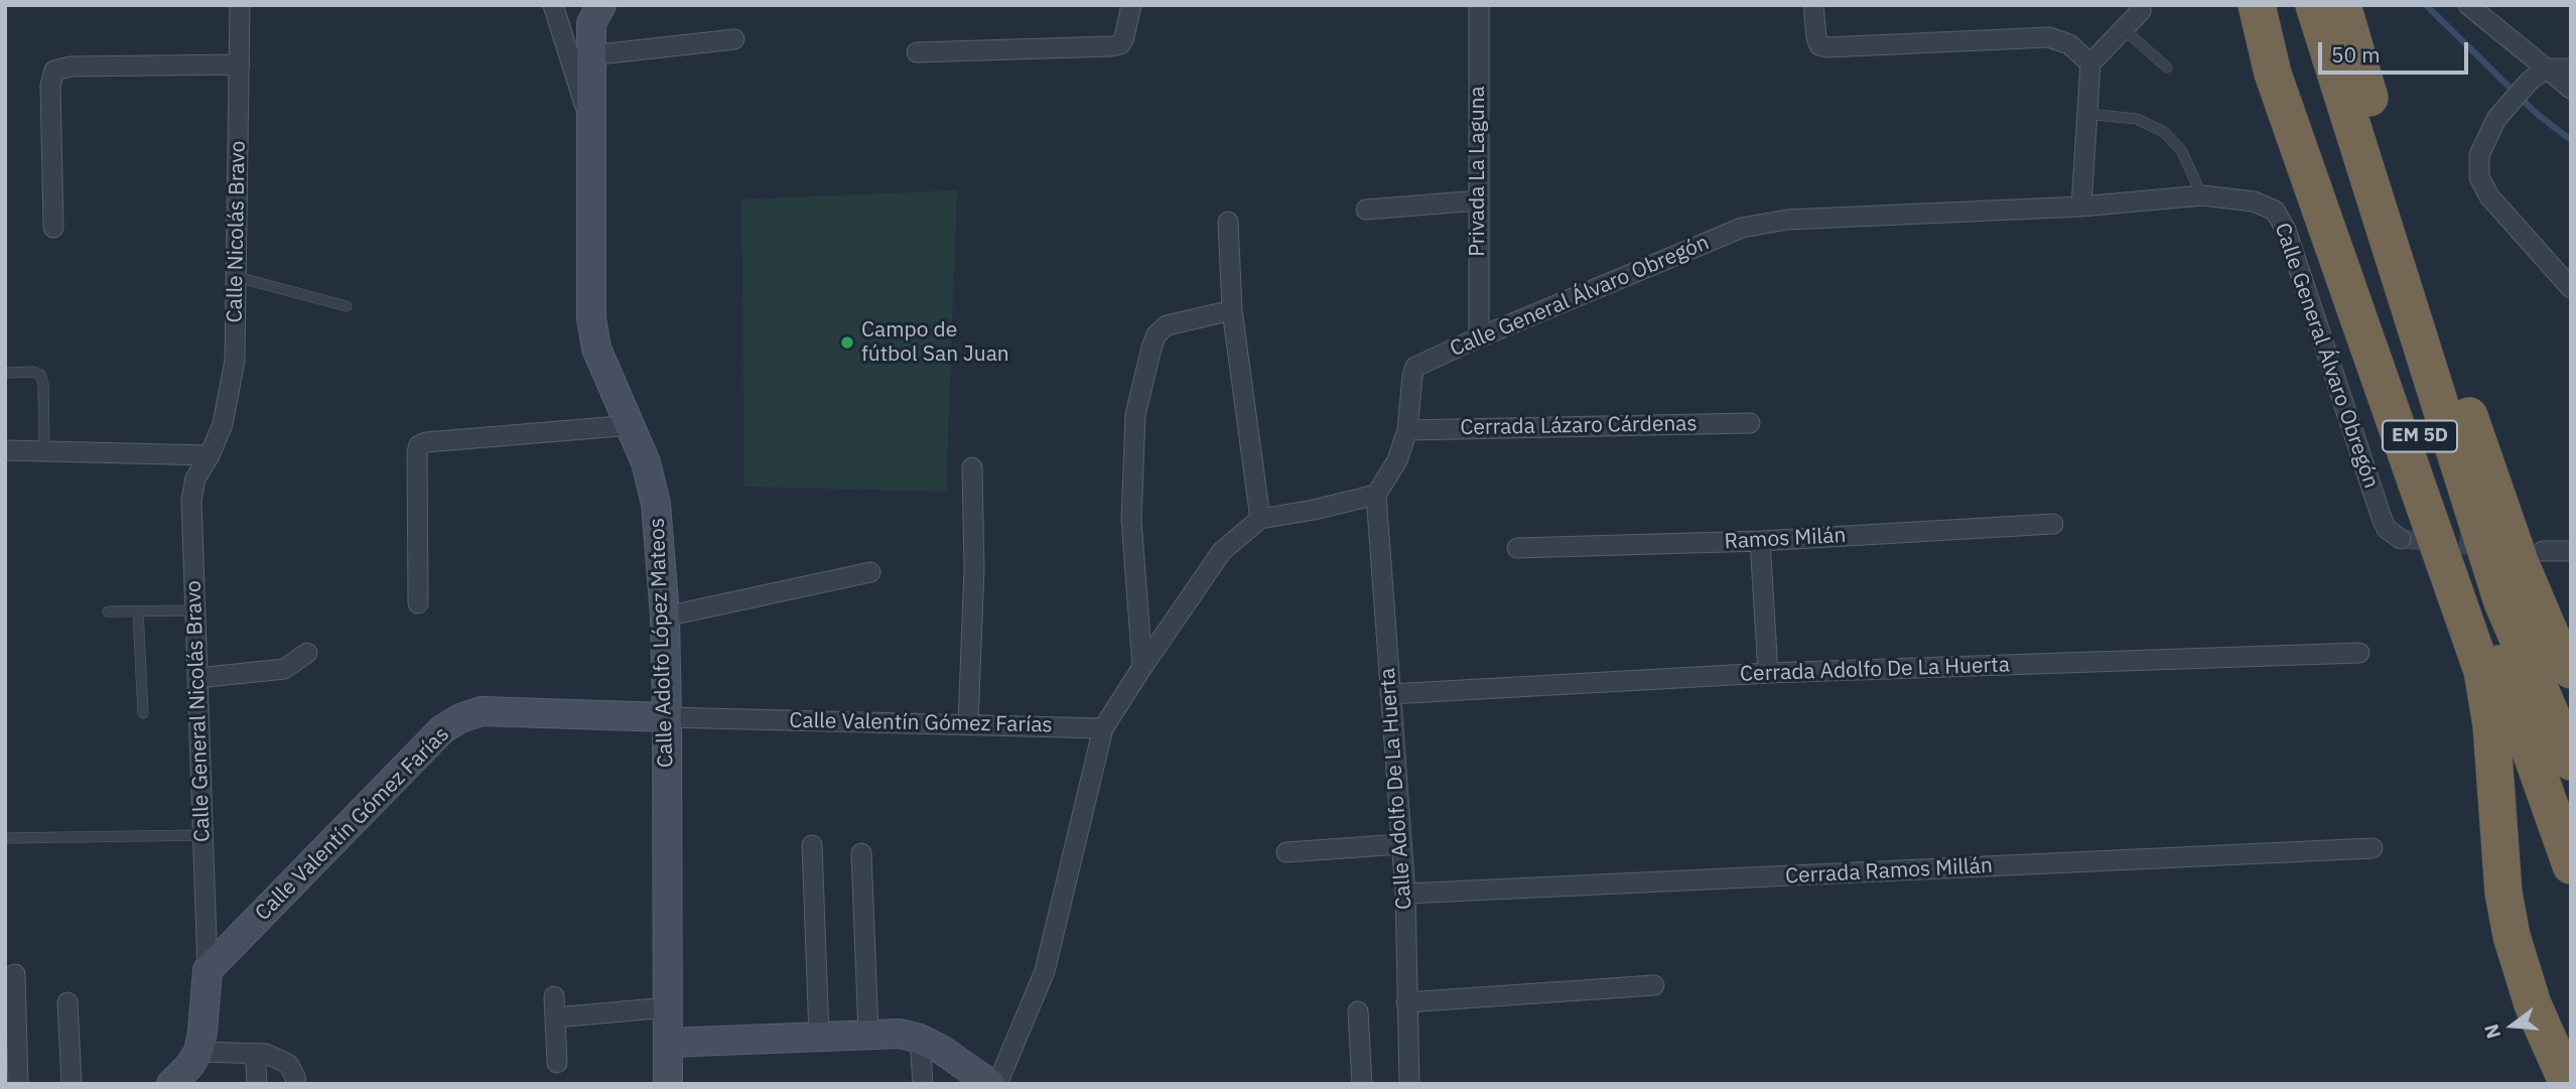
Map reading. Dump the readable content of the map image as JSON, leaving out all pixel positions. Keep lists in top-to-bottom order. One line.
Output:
{"streets":{"highway":["EM 5D"],"main road":["Calle Adolfo López Mateos","Calle Valentín Gómez Farías"],"street":["Privada La Laguna","Calle Nicolás Bravo","Calle General Álvaro Obregón","Cerrada Lázaro Cárdenas","Ramos Milán","Cerrada Adolfo De La Huerta","Calle General Nicolás Bravo","Calle Adolfo De La Huerta","Cerrada Ramos Millán"]},"crossings":[["Privada La Laguna","Calle General Álvaro Obregón"],["Calle Nicolás Bravo","Calle General Nicolás Bravo"],["Calle General Álvaro Obregón","Cerrada Lázaro Cárdenas"],["Calle General Álvaro Obregón","Calle Adolfo De La Huerta"],["Calle Adolfo López Mateos","Calle Valentín Gómez Farías"],["Cerrada Adolfo De La Huerta","Calle Adolfo De La Huerta"],["Calle General Nicolás Bravo","Calle Valentín Gómez Farías"],["Calle Adolfo De La Huerta","Cerrada Ramos Millán"]],"places":["Campo de fútbol San Juan"],"scale_bar":"50 m","north":"left"}
